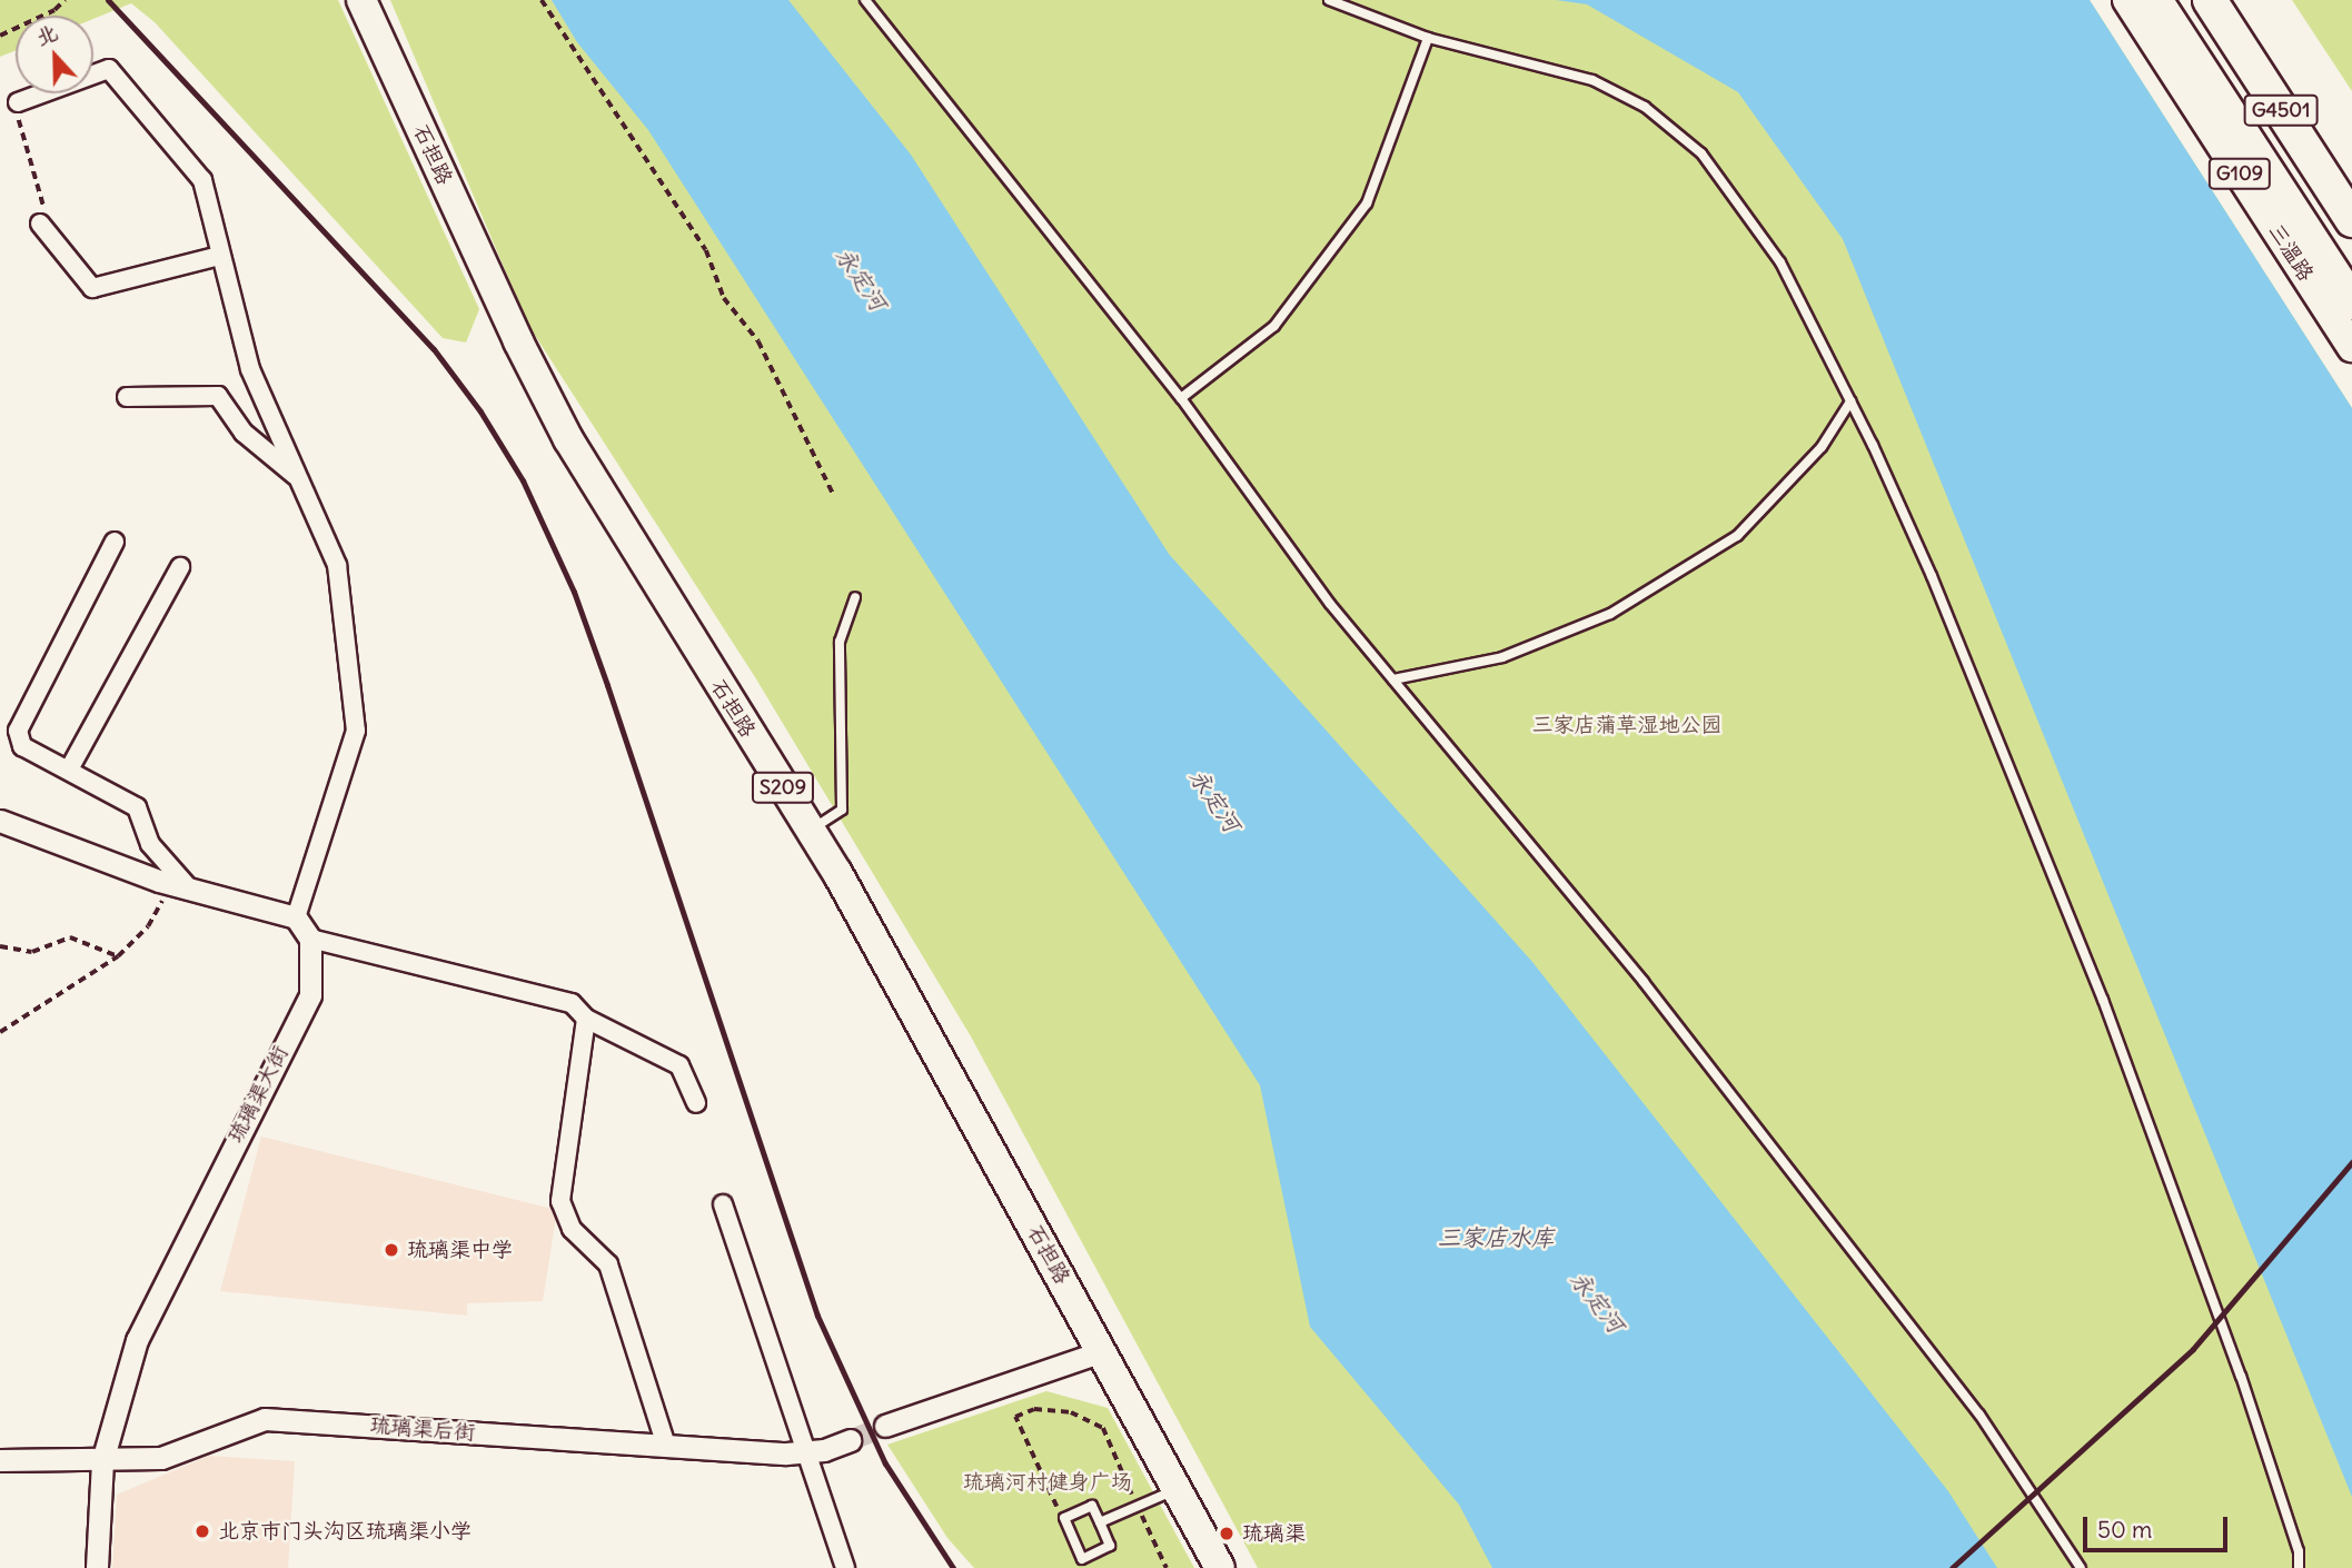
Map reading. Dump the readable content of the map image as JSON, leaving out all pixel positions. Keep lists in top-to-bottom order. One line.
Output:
{"streets":{"highway":["G4501"],"main road":["石担路","G109","三温路","S209"],"street":["琉璃渠大街","琉璃渠后街"]},"crossings":[["琉璃渠大街","琉璃渠后街"]],"water":["永定河","三家店水库"],"parks":["三家店蒲草湿地公园","琉璃河村健身广场"],"places":["琉璃渠中学","北京市门头沟区琉璃渠小学","琉璃渠"],"scale_bar":"50 m","north":"top"}
